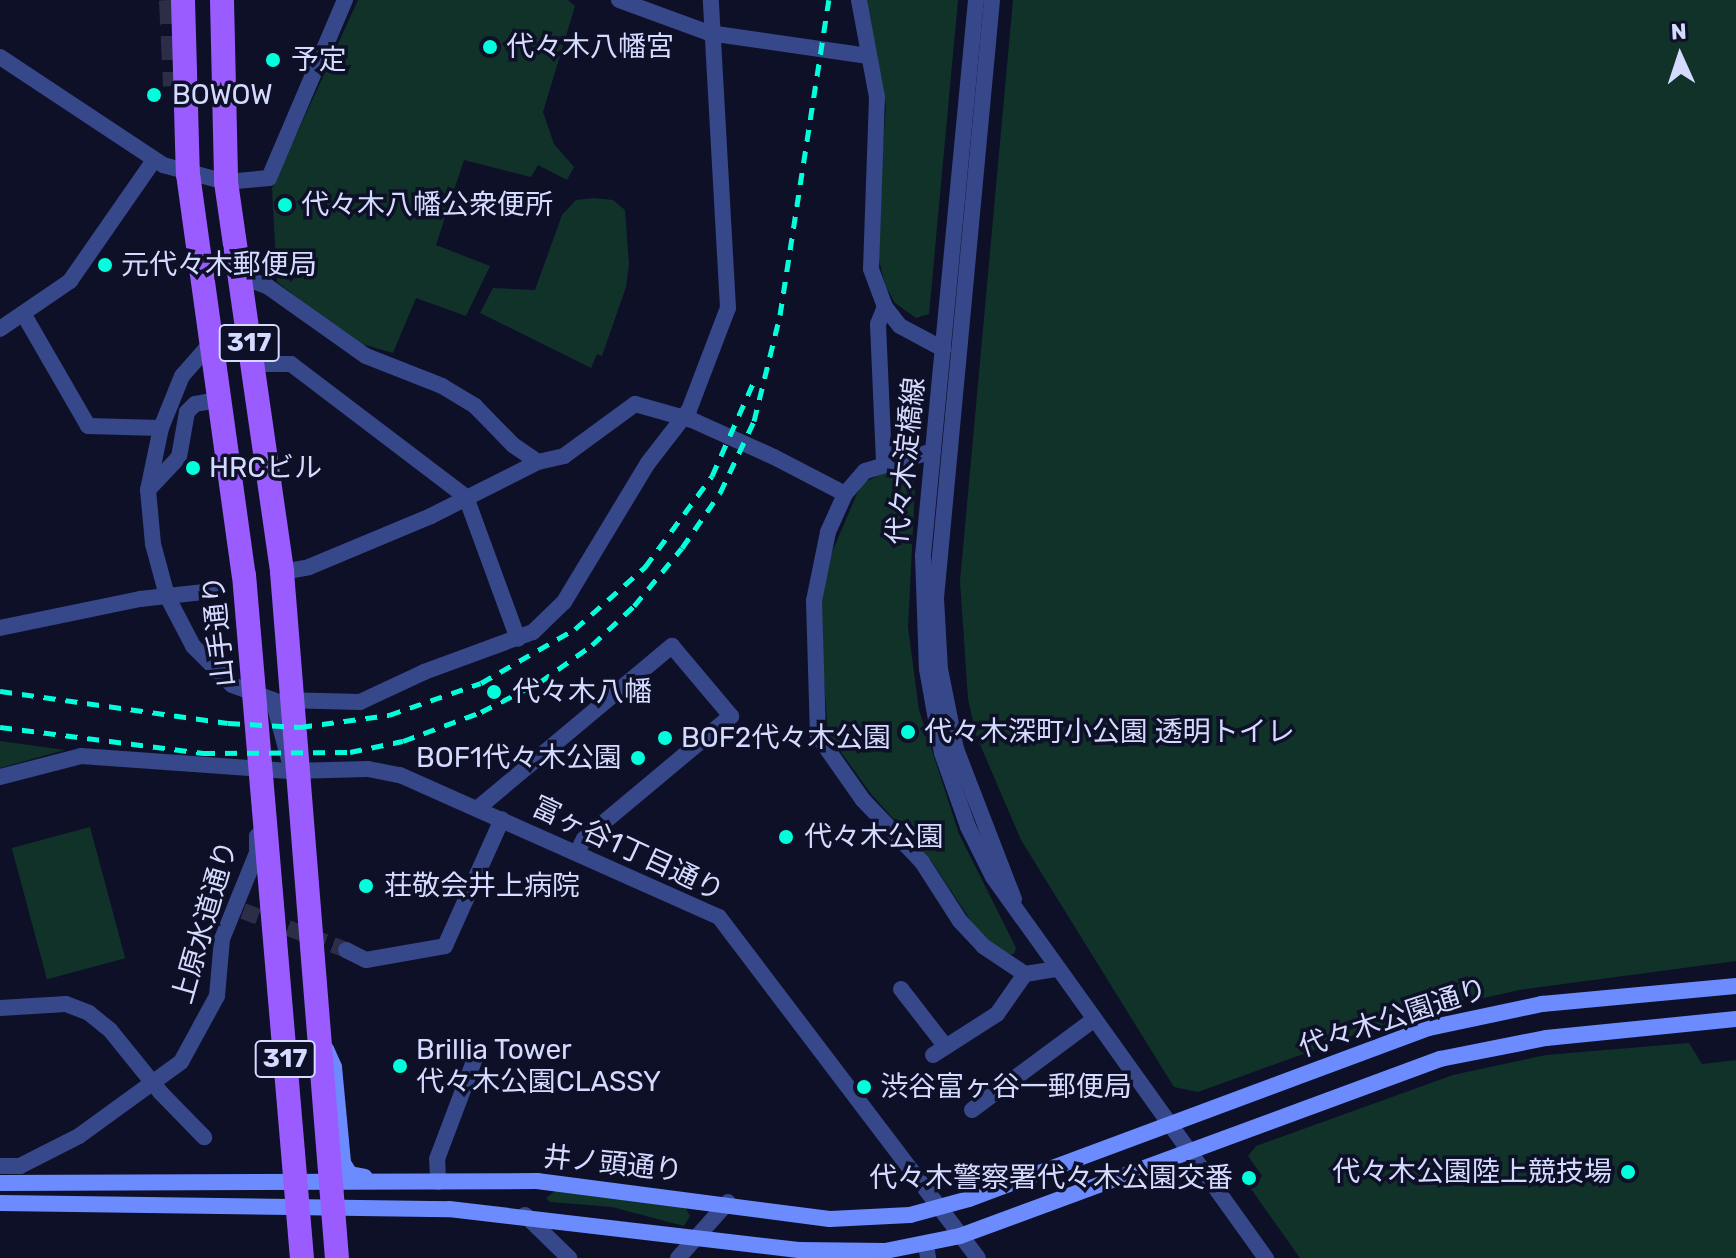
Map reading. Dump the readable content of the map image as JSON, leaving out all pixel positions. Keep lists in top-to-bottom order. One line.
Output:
{"streets":{"main road":["317","山手通り","代々木公園通り","井ノ頭通り"],"street":["代々木淀橋線","富ヶ谷1丁目通り","上原水道通り"]},"crossings":[["317","富ヶ谷1丁目通り"],["317","井ノ頭通り"],["代々木淀橋線","代々木公園通り"],["代々木淀橋線","井ノ頭通り"],["山手通り","井ノ頭通り"],["富ヶ谷1丁目通り","上原水道通り"],["富ヶ谷1丁目通り","井ノ頭通り"],["代々木公園通り","井ノ頭通り"]],"places":["代々木八幡宮","予定","BOWOW","代々木八幡公衆便所","元代々木郵便局","HRCビル","代々木八幡","代々木深町小公園 透明トイレ","BOF2代々木公園","BOF1代々木公園","代々木公園","荘敬会井上病院","Brillia Tower 代々木公園CLASSY","渋谷富ヶ谷一郵便局","代々木公園陸上競技場","代々木警察署代々木公園交番"],"north":"top"}
